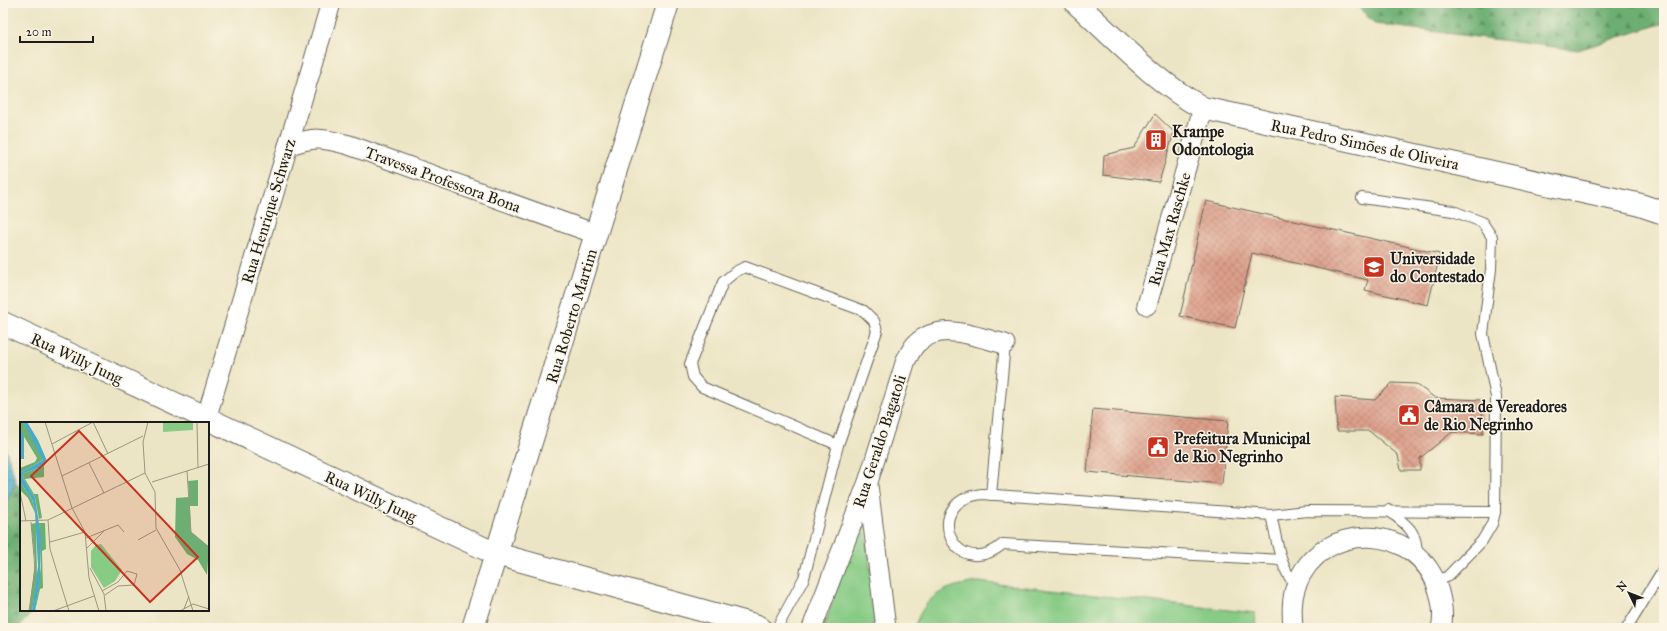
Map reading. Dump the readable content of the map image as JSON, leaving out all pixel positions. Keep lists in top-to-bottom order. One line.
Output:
{"streets":{"main road":["Rua Pedro Simões de Oliveira","Rua Roberto Martim","Rua Willy Jung"],"street":["Travessa Professora Bona","Rua Henrique Schwarz","Rua Max Raschke","Rua Geraldo Bagatoli"]},"crossings":[["Rua Pedro Simões de Oliveira","Rua Max Raschke"],["Travessa Professora Bona","Rua Henrique Schwarz"],["Travessa Professora Bona","Rua Roberto Martim"],["Rua Henrique Schwarz","Rua Willy Jung"],["Rua Roberto Martim","Rua Willy Jung"]],"places":{"building":["Krampe Odontologia"],"school or university":["Universidade do Contestado"],"public building":["Câmara de Vereadores de Rio Negrinho","Prefeitura Municipal de Rio Negrinho"]},"scale_bar":"20 m","north":"top left"}
